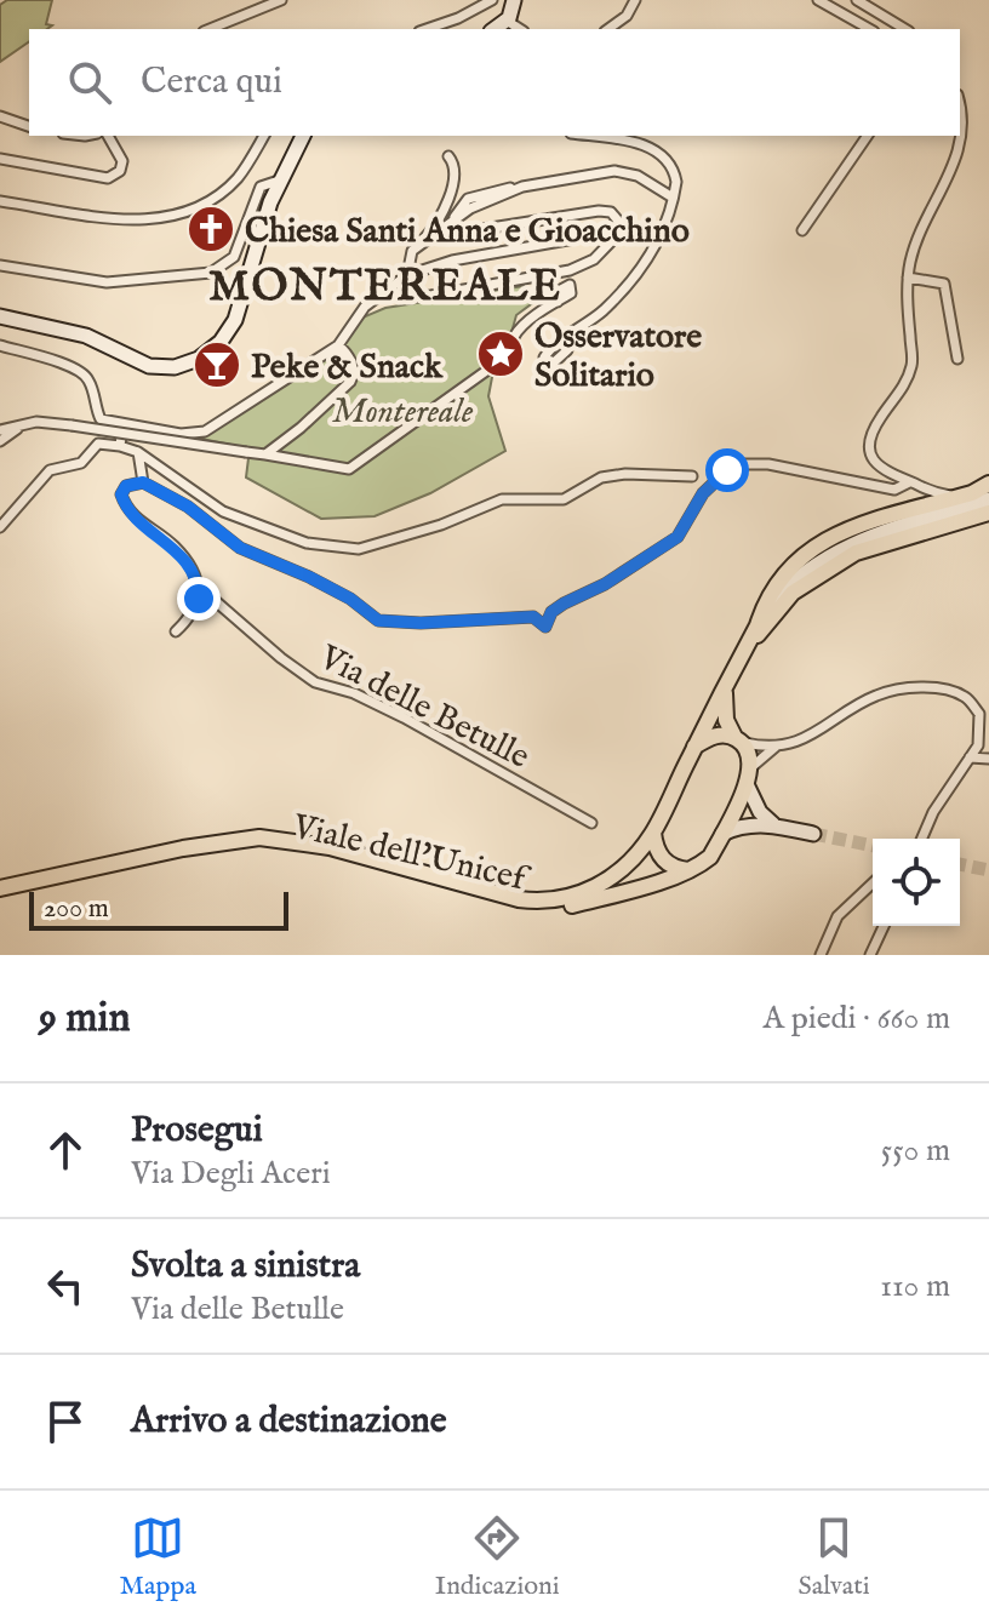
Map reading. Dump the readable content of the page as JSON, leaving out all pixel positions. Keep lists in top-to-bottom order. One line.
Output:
{"streets":{"main road":["Viale dell'Unicef"],"street":["Via delle Betulle"]},"districts":["MONTEREALE"],"parks":["Montereale"],"places":{"church":["Chiesa Santi Anna e Gioacchino"],"place":["Osservatore Solitario"],"bar":["Peke & Snack"]},"scale_bar":"200 m","page":{"search":"Cerca qui","scale":"200 m","heading":["9 min","A piedi · 660 m"],"list":[["Prosegui","Via Degli Aceri","550 m"],["Svolta a sinistra","Via delle Betulle","110 m"],"Arrivo a destinazione"],"nav":["Mappa","Indicazioni","Salvati"]}}
